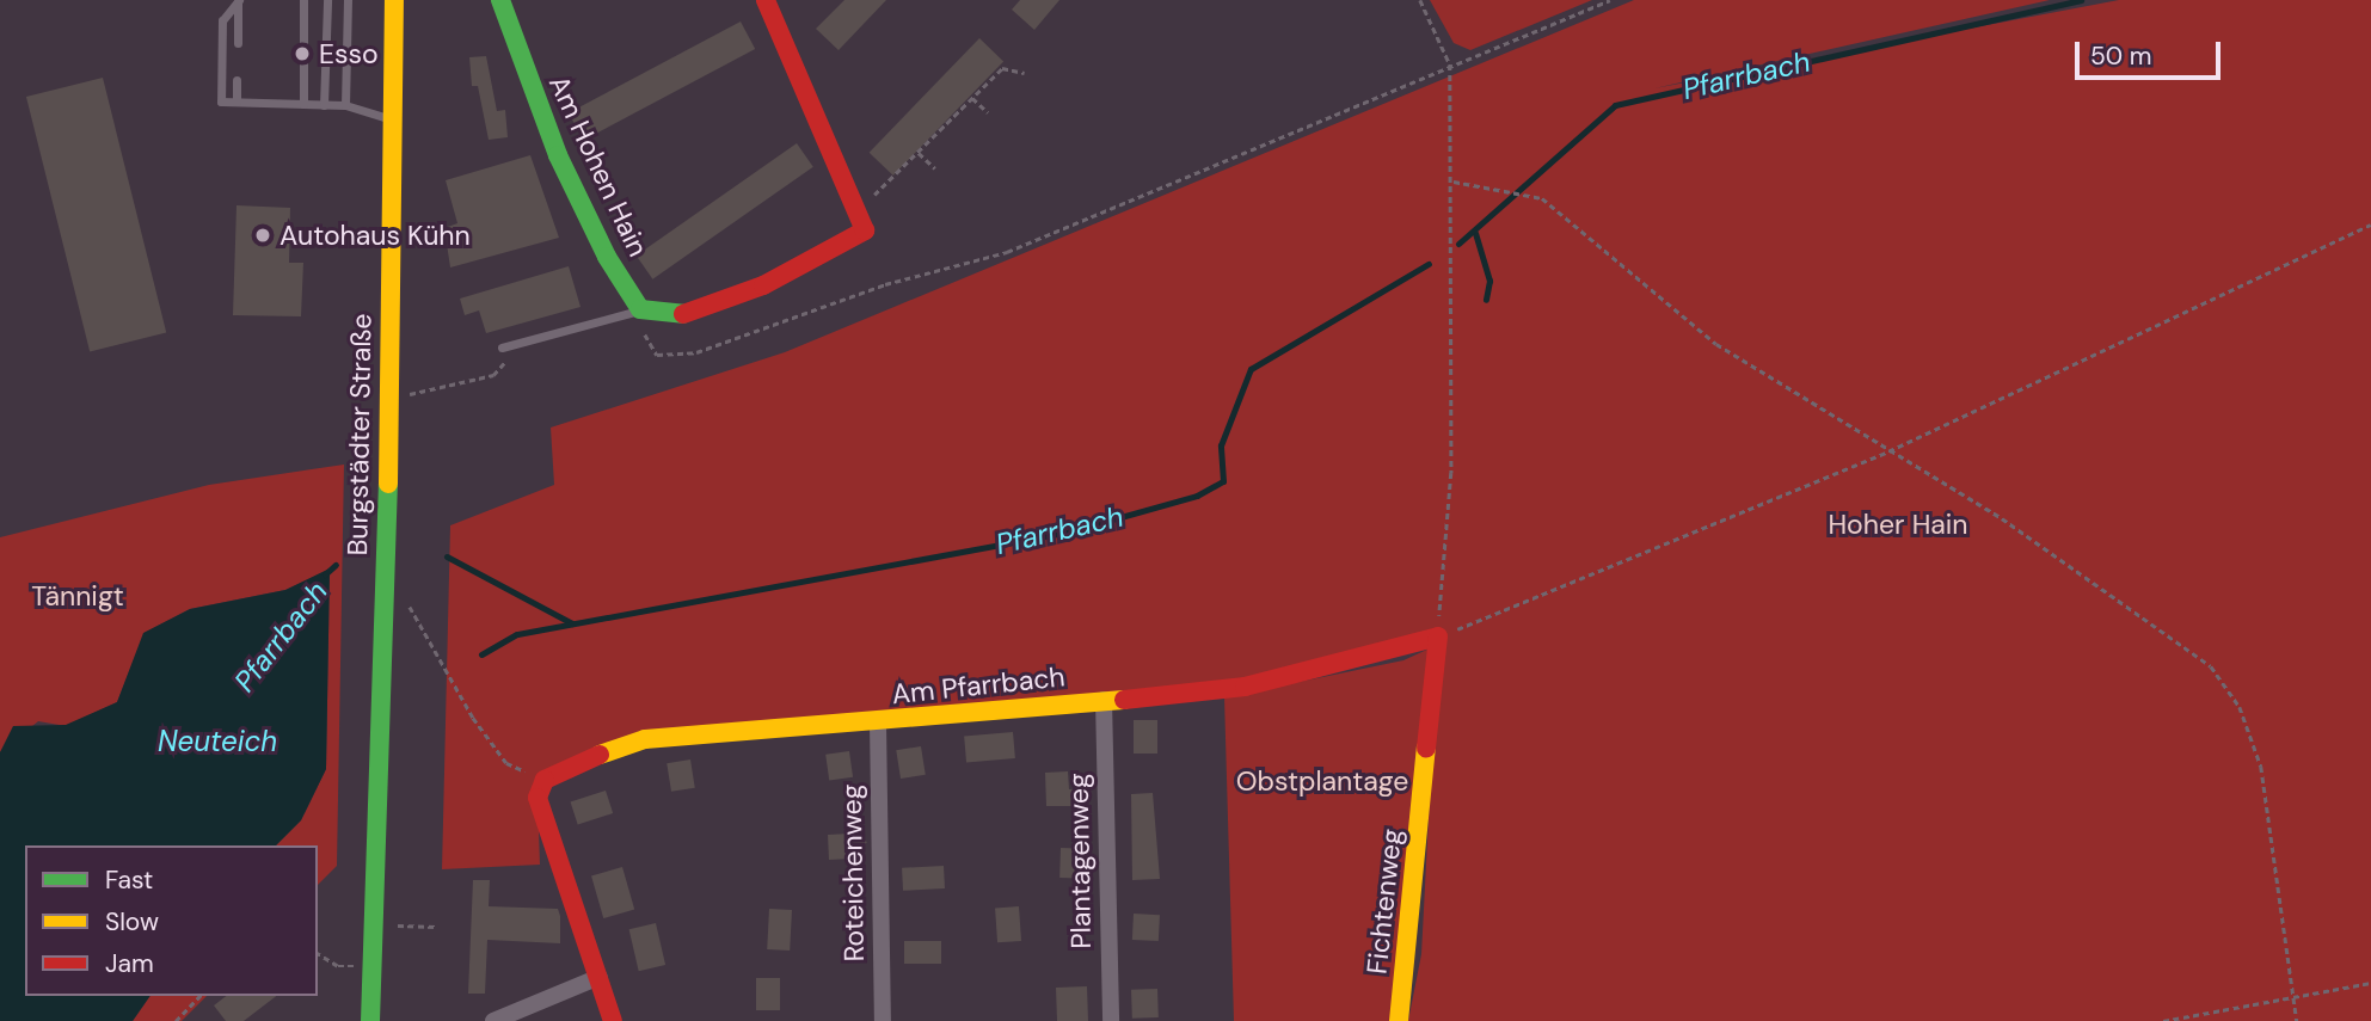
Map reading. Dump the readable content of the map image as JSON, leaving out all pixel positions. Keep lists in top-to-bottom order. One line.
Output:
{"streets":{"street":["Am Hohen Hain","Burgstädter Straße","Am Pfarrbach","Plantagenweg","Roteichenweg","Fichtenweg"]},"crossings":[["Am Pfarrbach","Plantagenweg"],["Am Pfarrbach","Roteichenweg"],["Am Pfarrbach","Fichtenweg"]],"water":["Pfarrbach","Neuteich"],"parks":["Hoher Hain","Tännigt","Obstplantage"],"places":["Esso","Autohaus Kühn"],"legend":["Fast","Slow","Jam"],"scale_bar":"50 m"}
